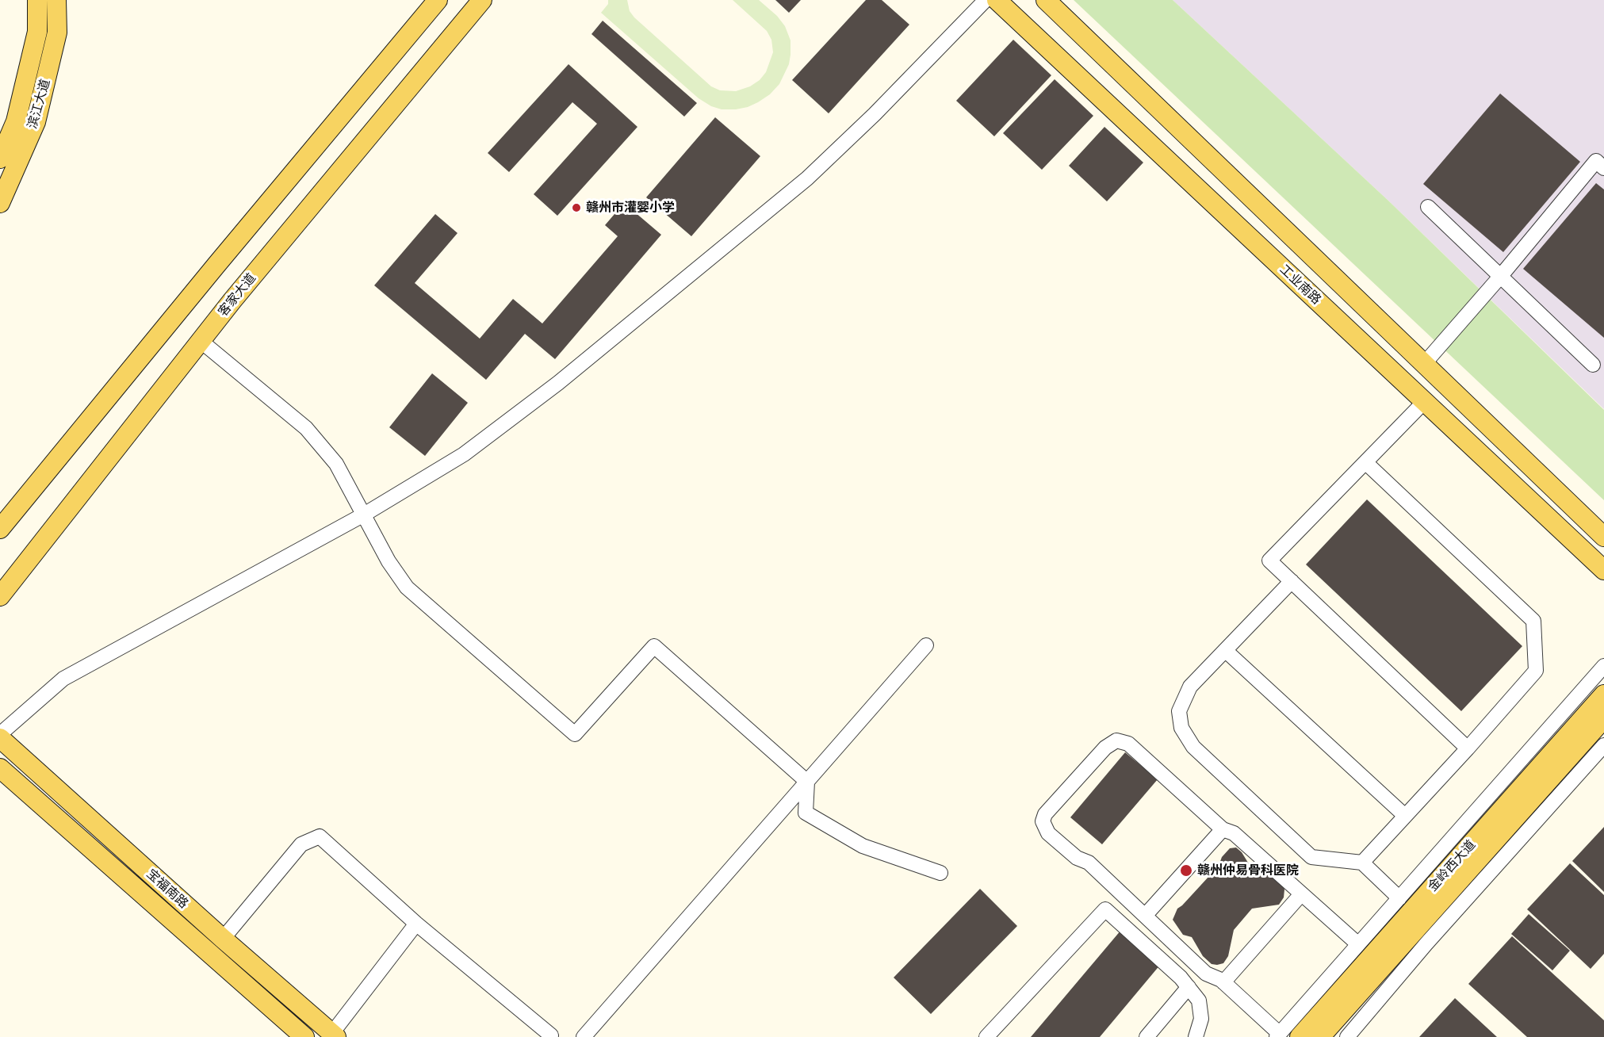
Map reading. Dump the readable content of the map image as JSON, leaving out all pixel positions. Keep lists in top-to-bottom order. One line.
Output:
{"streets":{"main road":["滨江大道","工业南路","客家大道","金岭西大道","宝福南路"]},"places":["赣州市灌婴小学","赣州仲易骨科医院"]}
